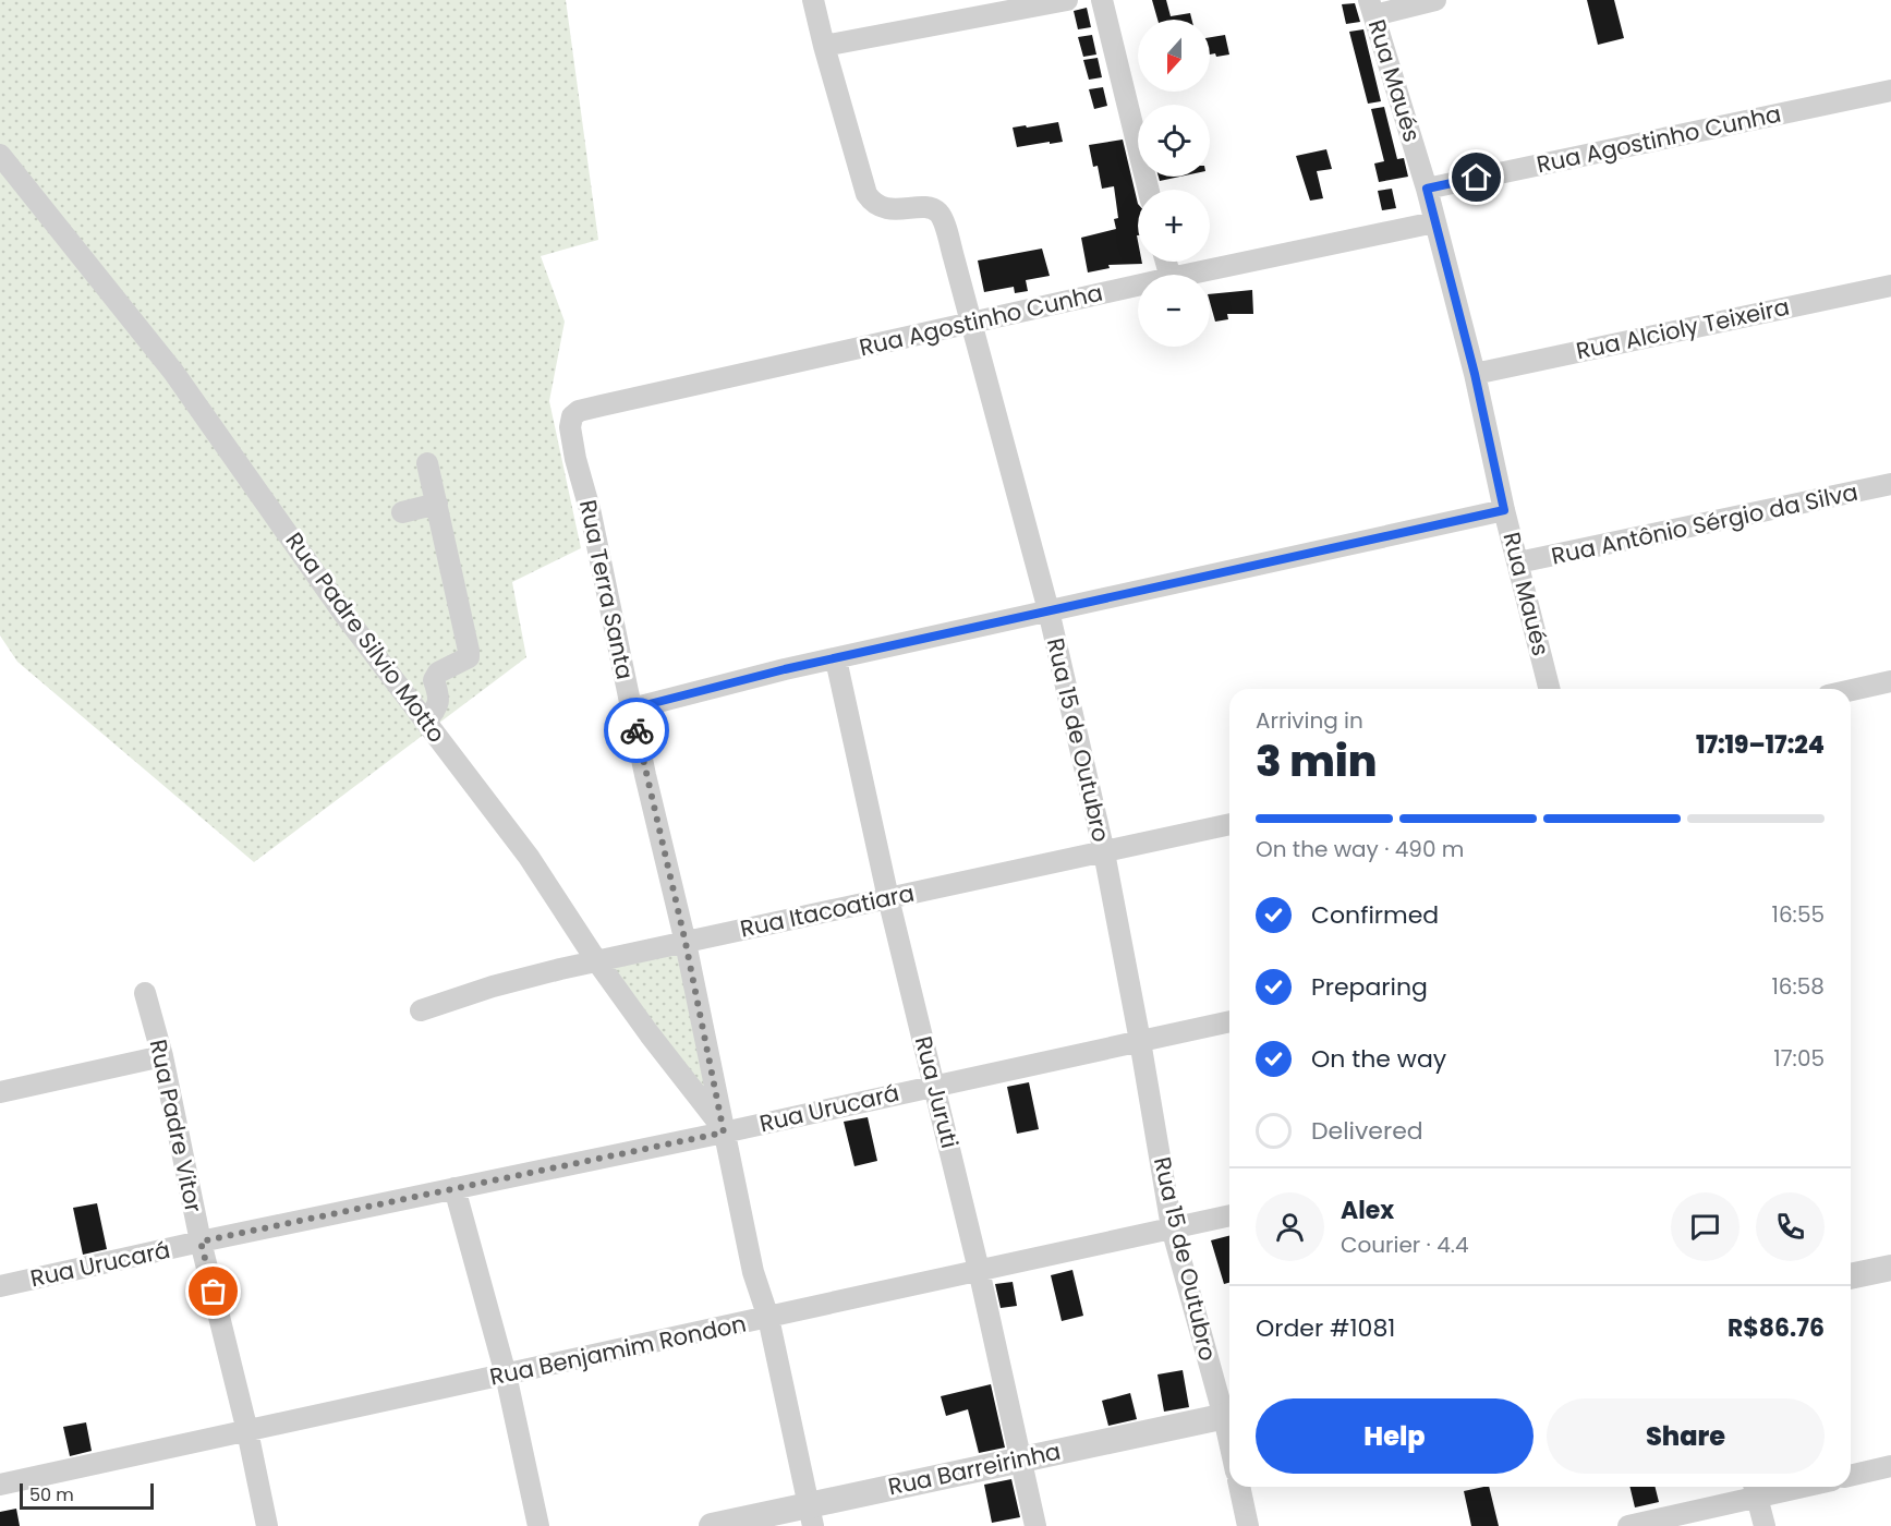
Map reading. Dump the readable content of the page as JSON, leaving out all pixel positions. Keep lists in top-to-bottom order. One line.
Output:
{"streets":{"street":["Rua Maués","Rua Agostinho Cunha","Rua Alcioly Teixeira","Rua Antônio Sérgio da Silva","Rua Terra Santa","Rua Padre Silvio Motto","Rua 15 de Outubro","Rua Itacoatiara","Rua Juruti","Rua Urucará","Rua Padre Vitor","Rua Benjamim Rondon","Rua Barreirinha"]},"crossings":[["Rua Maués","Rua Agostinho Cunha"],["Rua Maués","Rua Alcioly Teixeira"],["Rua Maués","Rua Antônio Sérgio da Silva"],["Rua Agostinho Cunha","Rua Terra Santa"],["Rua Agostinho Cunha","Rua 15 de Outubro"],["Rua Terra Santa","Rua Padre Silvio Motto"],["Rua Terra Santa","Rua Itacoatiara"],["Rua Terra Santa","Rua Urucará"],["Rua Terra Santa","Rua Benjamim Rondon"],["Rua Terra Santa","Rua Barreirinha"],["Rua Padre Silvio Motto","Rua Itacoatiara"],["Rua Padre Silvio Motto","Rua Urucará"],["Rua 15 de Outubro","Rua Itacoatiara"],["Rua 15 de Outubro","Rua Urucará"],["Rua 15 de Outubro","Rua Benjamim Rondon"],["Rua 15 de Outubro","Rua Barreirinha"],["Rua Itacoatiara","Rua Juruti"],["Rua Juruti","Rua Urucará"],["Rua Juruti","Rua Benjamim Rondon"],["Rua Juruti","Rua Barreirinha"],["Rua Urucará","Rua Padre Vitor"],["Rua Padre Vitor","Rua Benjamim Rondon"]],"scale_bar":"50 m","north":"bottom","page":{"map_buttons":["+","−"],"heading":["3 min","Arriving in","17:19–17:24"],"panel":["Alex","Courier · 4.4","Order #1081","R$86.76"],"bar":"On the way · 490 m","list":[["Confirmed","16:55"],["Preparing","16:58"],["On the way","17:05"],"Delivered"],"buttons":["Help","Share"],"scale":"50 m"}}
